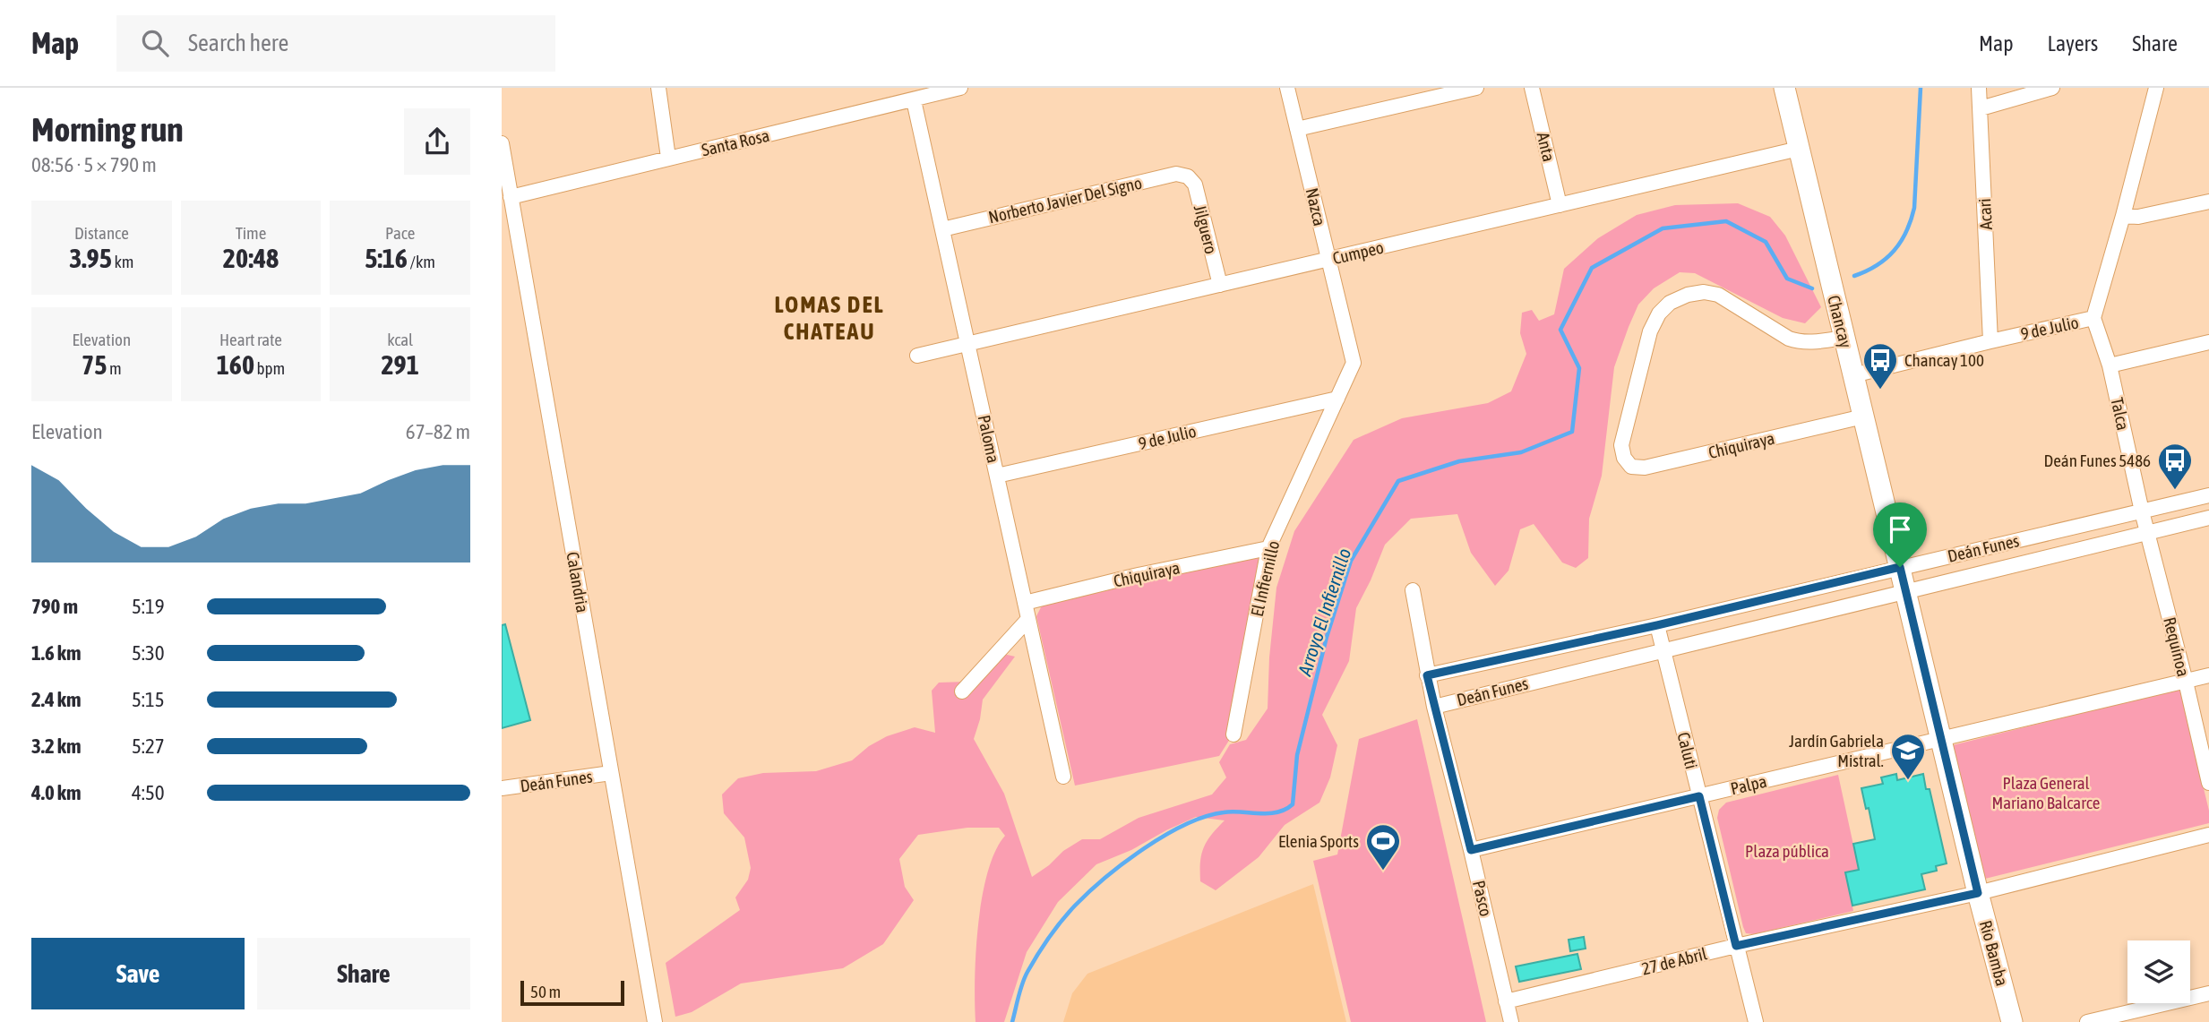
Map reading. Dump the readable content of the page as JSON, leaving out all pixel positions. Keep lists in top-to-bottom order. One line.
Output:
{"streets":{"main road":["Chancay","Rio Bamba"],"street":["Santa Rosa","Anta","Norberto Javier Del Signo","Nazca","Acari","Jilguero","Cumpeo","9 de Julio","Talca","Paloma","Chiquiraya","Deán Funes","El Infiernillo","Calandria","Requínoa","Caluti","Palpa","Pasco","27 de Abril"]},"crossings":[["Santa Rosa","Paloma"],["Santa Rosa","Calandria"],["Anta","Cumpeo"],["Norberto Javier Del Signo","Jilguero"],["Norberto Javier Del Signo","Paloma"],["Nazca","Cumpeo"],["Nazca","El Infiernillo"],["Acari","9 de Julio"],["Jilguero","Cumpeo"],["Cumpeo","Chancay"],["Cumpeo","Paloma"],["Chancay","9 de Julio"],["Chancay","Chiquiraya"],["Chancay","Deán Funes"],["Chancay","Rio Bamba"],["9 de Julio","Talca"],["9 de Julio","Paloma"],["9 de Julio","El Infiernillo"],["Talca","Deán Funes"],["Talca","Requínoa"],["Paloma","Chiquiraya"],["Chiquiraya","El Infiernillo"],["Deán Funes","Calandria"],["Deán Funes","Requínoa"],["Deán Funes","Caluti"],["Deán Funes","Pasco"],["Deán Funes","Rio Bamba"],["Requínoa","Palpa"],["Caluti","Palpa"],["Caluti","27 de Abril"],["Palpa","Pasco"],["Palpa","Rio Bamba"],["Pasco","27 de Abril"],["Rio Bamba","27 de Abril"]],"districts":["LOMAS DEL CHATEAU"],"water":["Arroyo El Infiernillo"],"parks":["Plaza General Mariano Balcarce","Plaza pública"],"places":{"bus stop":["Chancay 100","Deán Funes 5486"],"school or university":["Jardín Gabriela Mistral."],"sports":["Elenia Sports"]},"scale_bar":"50 m","page":{"header":"Map","search":"Search here","nav":["Map","Layers","Share"],"heading":["Morning run","08:56 · 5 × 790 m"],"stats":[["Distance","3.95 km"],["Time","20:48"],["Pace","5:16 /km"],["Elevation","75 m"],["Heart rate","160 bpm"],["kcal","291"]],"chart":["Elevation","67–82 m"],"list":[{"name":"790 m","note":"5:19"},{"name":"1.6 km","note":"5:30"},{"name":"2.4 km","note":"5:15"},{"name":"3.2 km","note":"5:27"},{"name":"4.0 km","note":"4:50"}],"buttons":["Save","Share"],"scale":"50 m"}}
